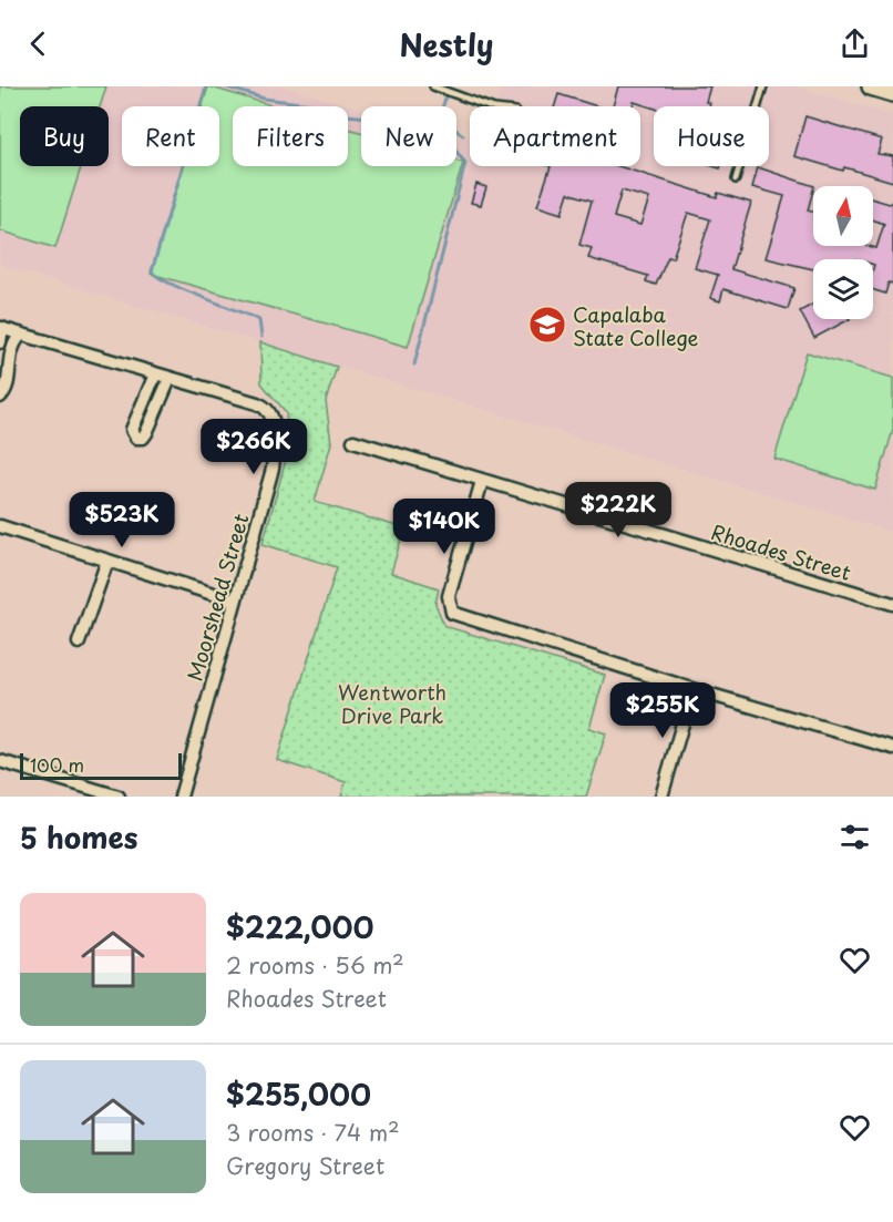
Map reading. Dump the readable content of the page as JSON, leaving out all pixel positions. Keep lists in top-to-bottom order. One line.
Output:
{"streets":{"street":["Rhoades Street","Moorshead Street"]},"parks":["Wentworth Drive Park"],"places":{"school or university":["Capalaba State College"]},"scale_bar":"100 m","north":"top","page":{"header":"Nestly","chip":["Buy","Rent","Filters","New","Apartment","House"],"price":["$266K","$222K","$523K","$140K","$255K"],"scale":"100 m","heading":"5 homes","list":[{"name":"$222,000","note":"2 rooms · 56 m² · Rhoades Street"},{"name":"$255,000","note":"3 rooms · 74 m² · Gregory Street"}]}}
